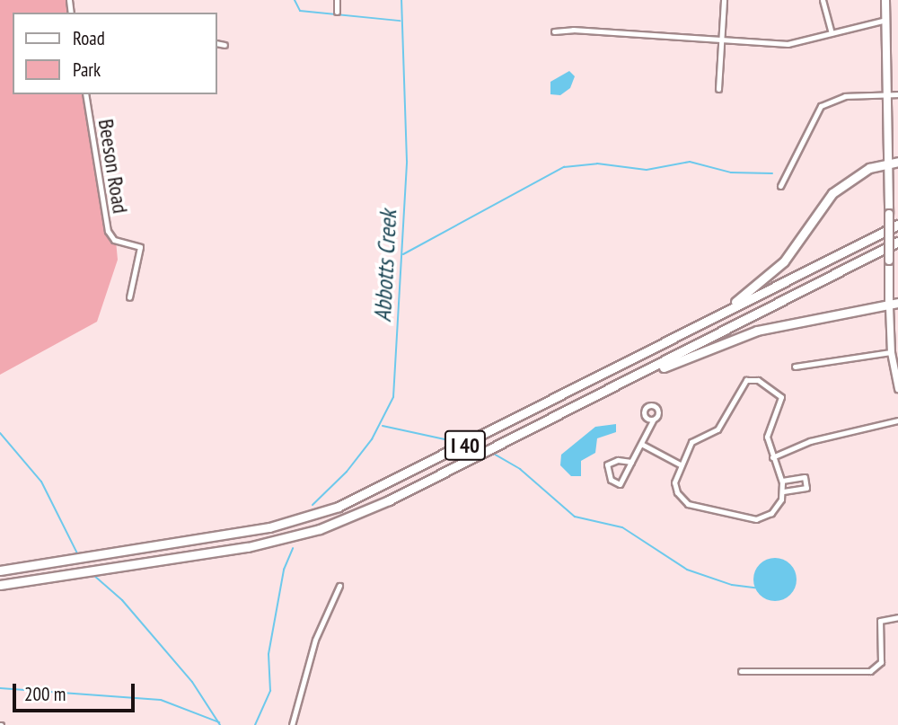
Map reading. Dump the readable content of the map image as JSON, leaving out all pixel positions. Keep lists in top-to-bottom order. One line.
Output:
{"streets":{"highway":["I 40"],"street":["Beeson Road"]},"water":["Abbotts Creek"],"legend":["Road","Park"],"scale_bar":"200 m"}
